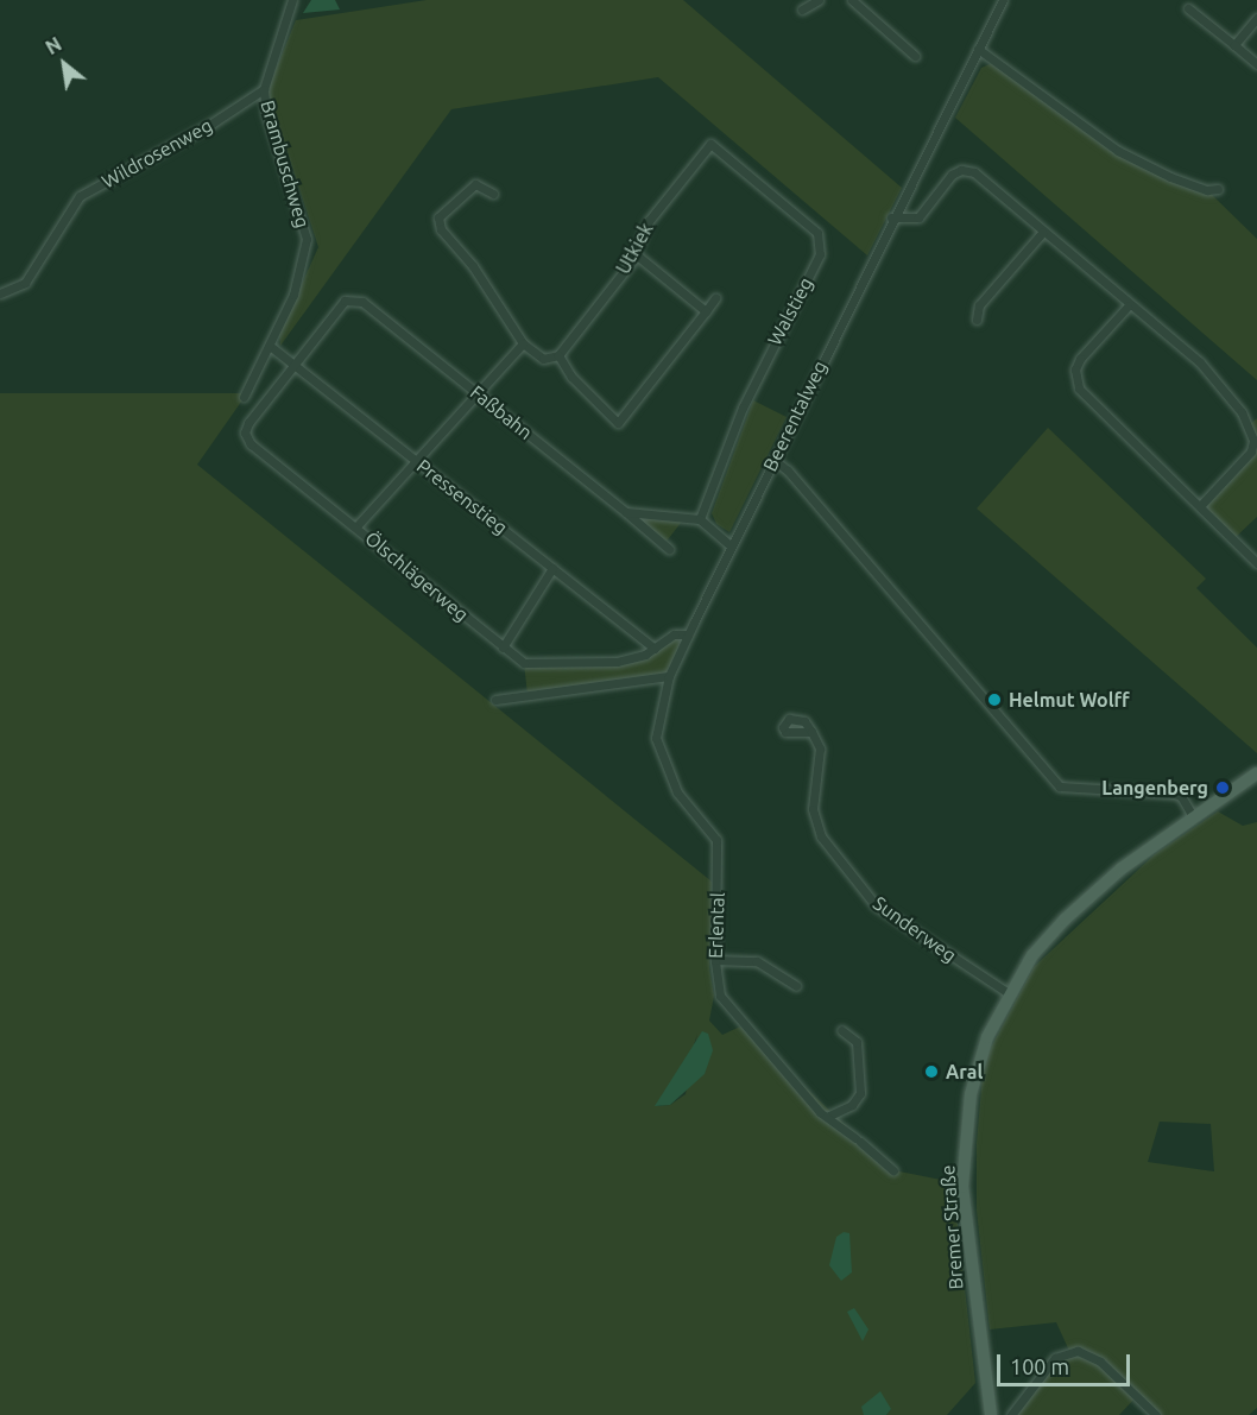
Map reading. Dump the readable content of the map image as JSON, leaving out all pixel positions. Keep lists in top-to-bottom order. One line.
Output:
{"streets":{"main road":["Bremer Straße"],"street":["Wildrosenweg","Brambuschweg","Utkiek","Walstieg","Faßbahn","Beerentalweg","Pressenstieg","Ölschlägerweg","Erlental","Sunderweg"]},"crossings":[["Wildrosenweg","Brambuschweg"],["Brambuschweg","Pressenstieg"],["Utkiek","Walstieg"],["Faßbahn","Pressenstieg"],["Faßbahn","Ölschlägerweg"],["Beerentalweg","Ölschlägerweg"],["Beerentalweg","Erlental"],["Pressenstieg","Ölschlägerweg"],["Sunderweg","Bremer Straße"]],"places":["Helmut Wolff","Langenberg","Aral"],"scale_bar":"100 m","north":"top left"}
